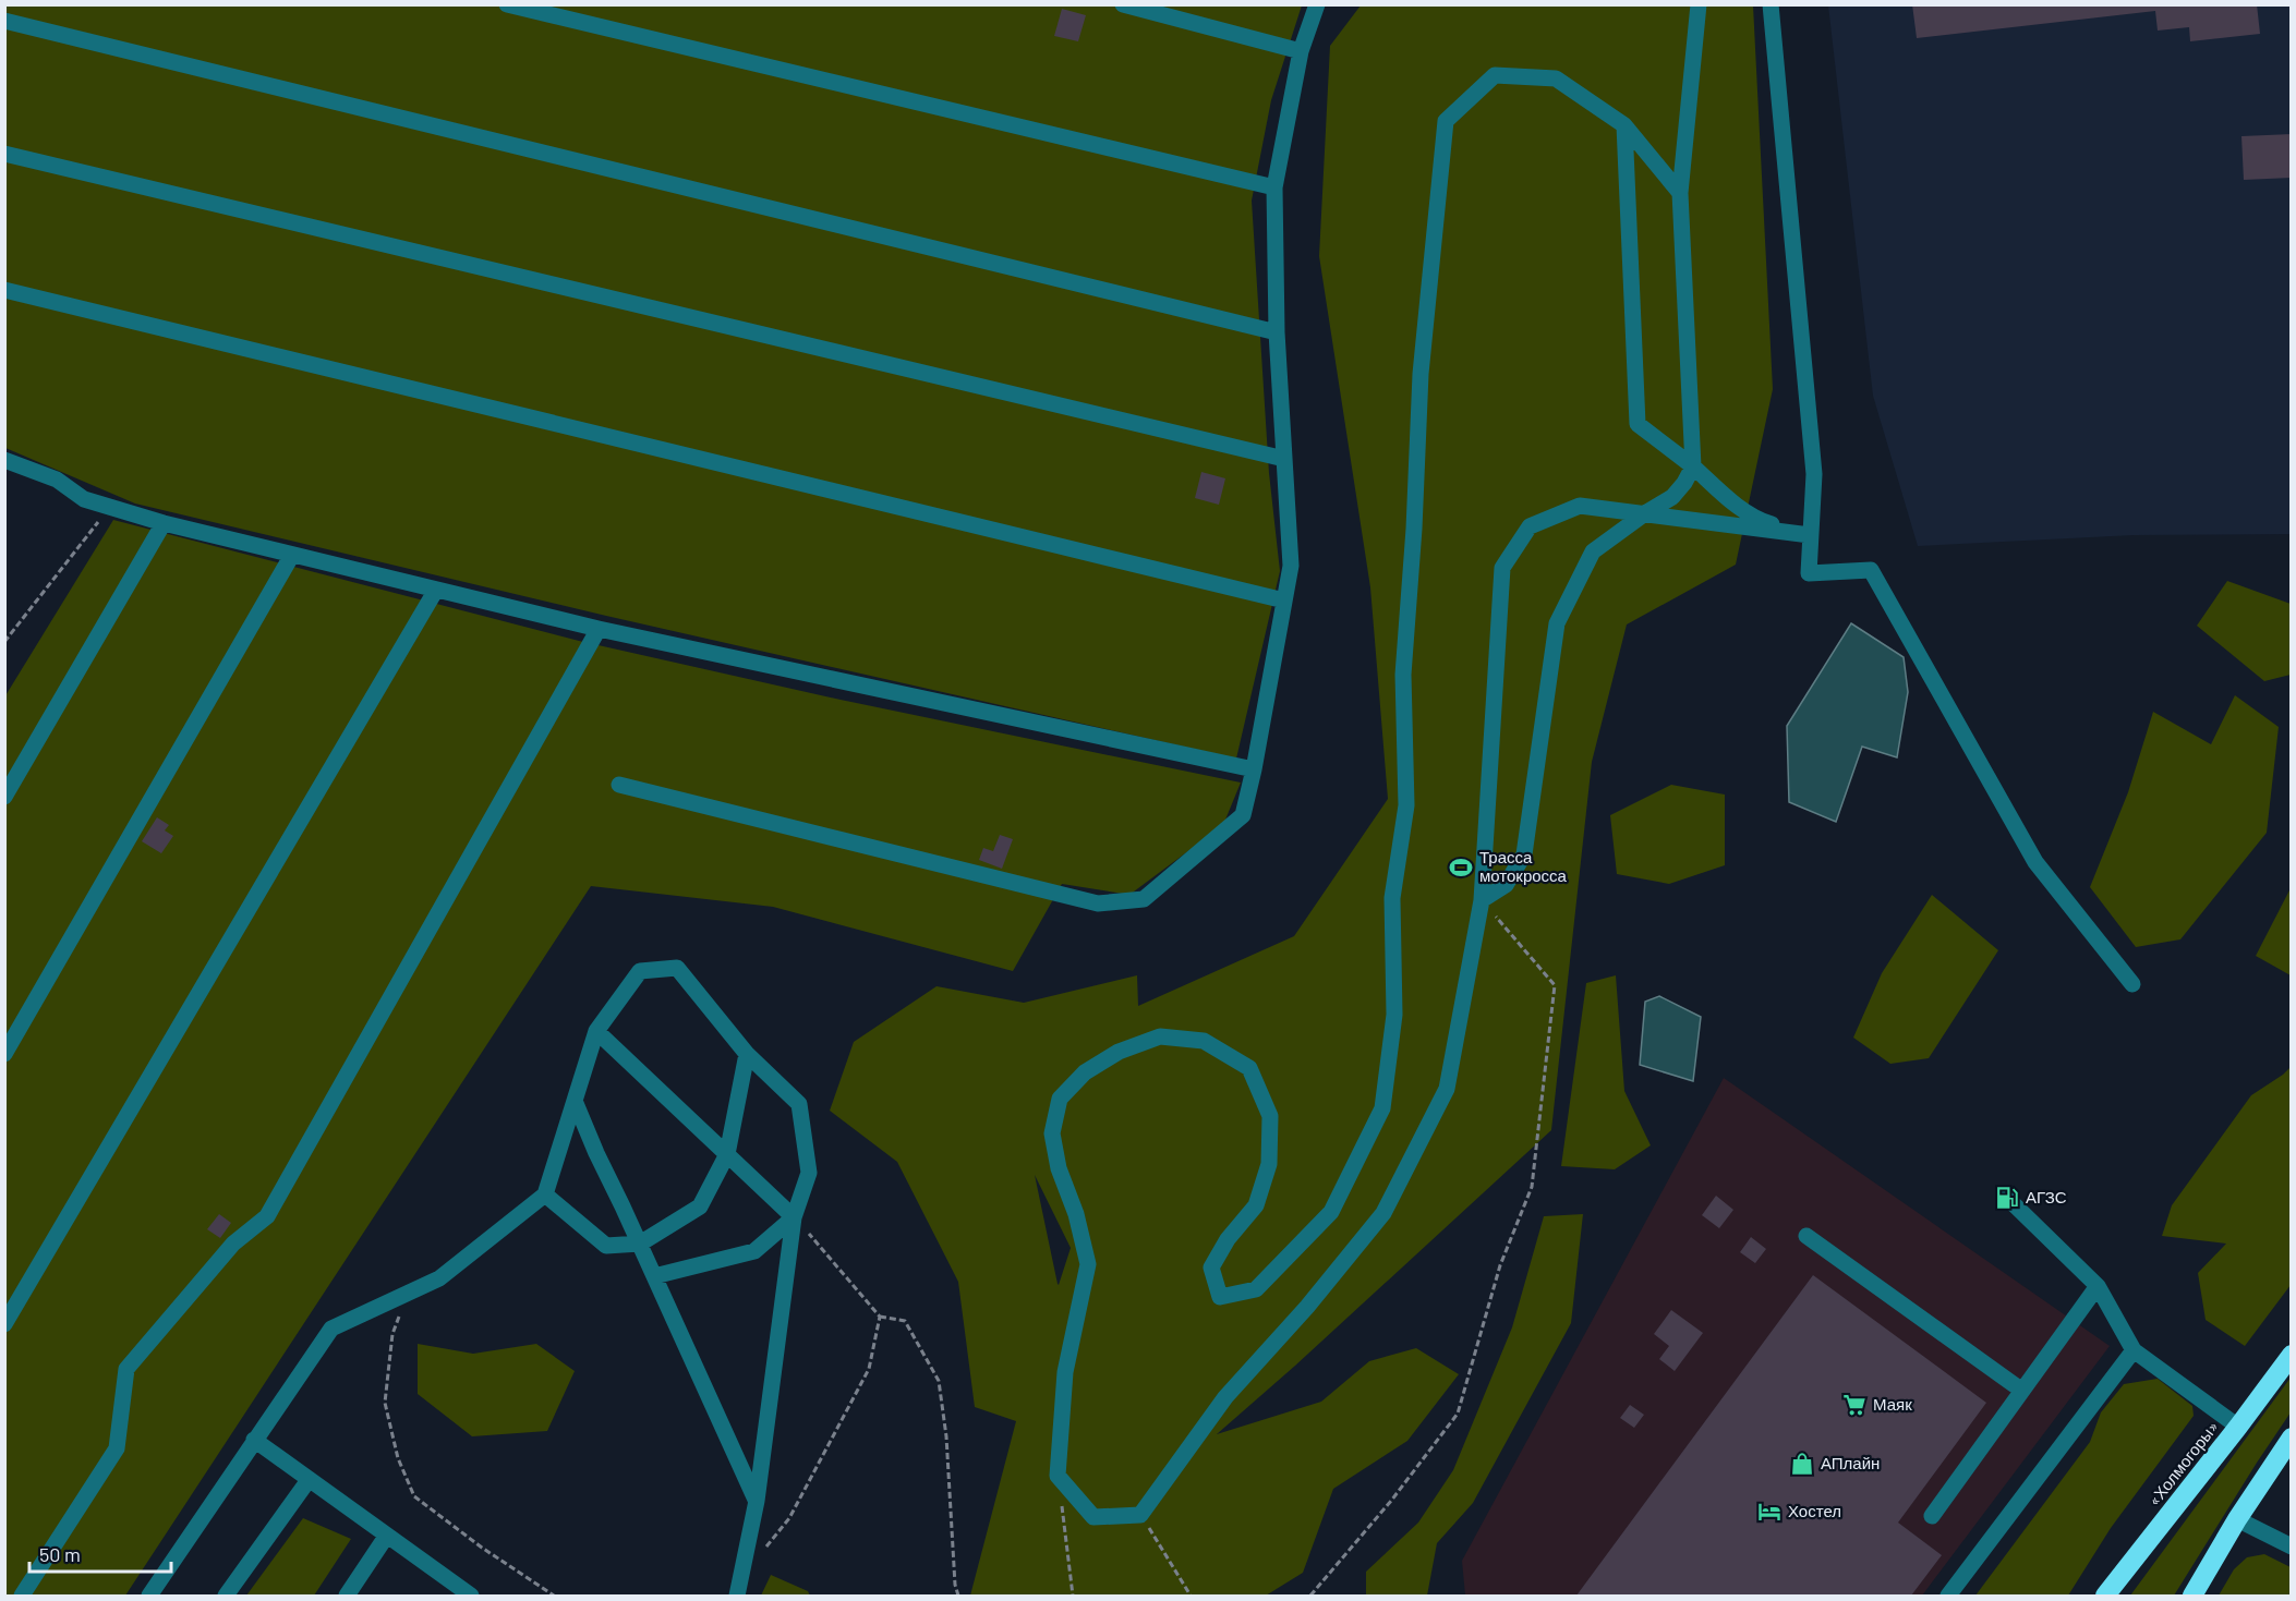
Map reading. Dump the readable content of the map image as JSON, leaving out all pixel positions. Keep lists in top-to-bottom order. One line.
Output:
{"streets":{"highway":["«Холмогоры»"]},"places":{"sports":["Трасса мотокросса"],"fuel station":["АГЗС"],"supermarket":["Маяк"],"shop":["АПлайн"],"hotel":["Хостел"]},"scale_bar":"50 m"}
